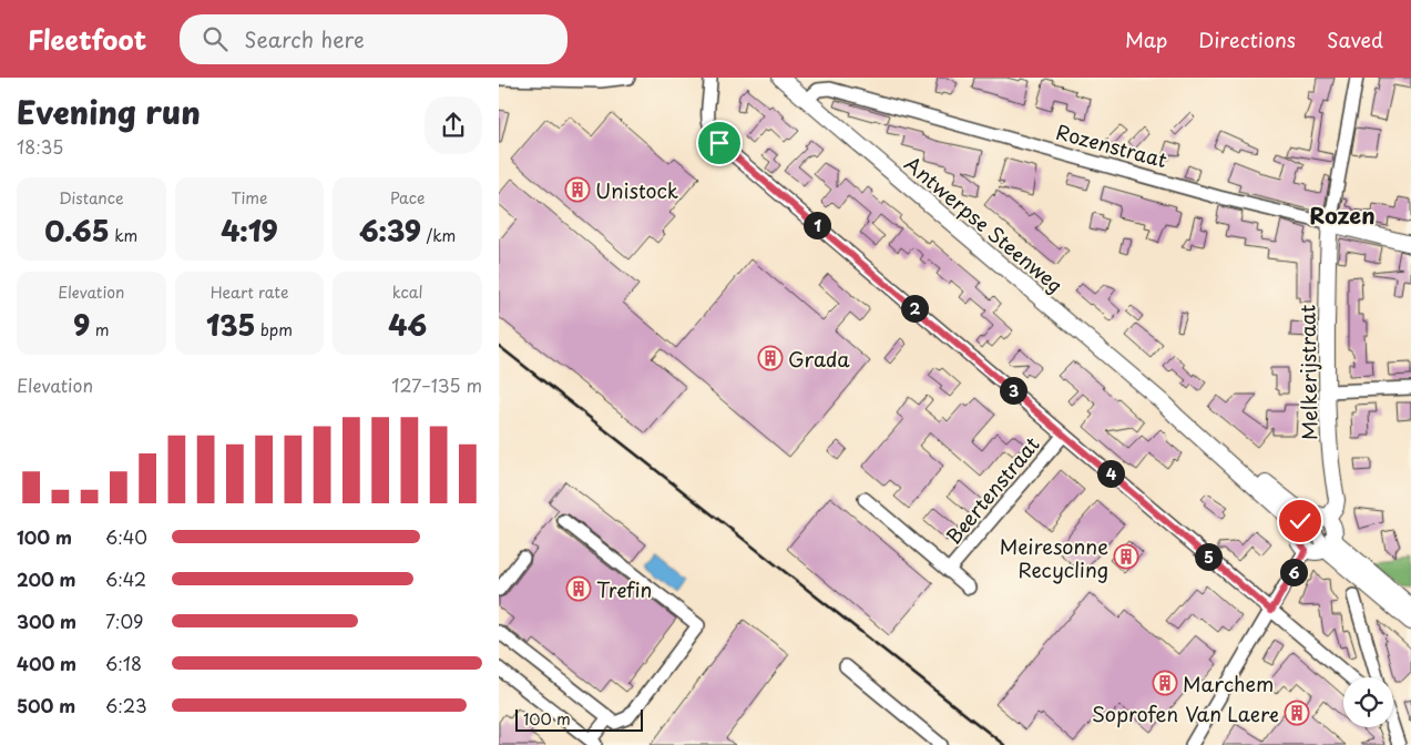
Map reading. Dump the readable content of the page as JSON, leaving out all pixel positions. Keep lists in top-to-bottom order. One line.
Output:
{"streets":{"main road":["Rozenstraat","Antwerpse Steenweg","Melkerijstraat"],"street":["Beertenstraat"]},"crossings":[["Rozenstraat","Antwerpse Steenweg"],["Rozenstraat","Melkerijstraat"]],"districts":["Rozen"],"places":{"building":["Unistock","Grada","Meiresonne Recycling","Trefin","Marchem","Soprofen Van Laere"]},"scale_bar":"100 m","page":{"header":"Fleetfoot","search":"Search here","nav":["Map","Directions","Saved"],"heading":["Evening run","18:35"],"stats":[["Distance","0.65 km"],["Time","4:19"],["Pace","6:39 /km"],["Elevation","9 m"],["Heart rate","135 bpm"],["kcal","46"]],"pins":["1","2","3","4","5","6"],"chart":["Elevation","127–135 m"],"list":[{"name":"100 m","note":"6:40"},{"name":"200 m","note":"6:42"},{"name":"300 m","note":"7:09"},{"name":"400 m","note":"6:18"},{"name":"500 m","note":"6:23"}],"scale":"100 m"}}
